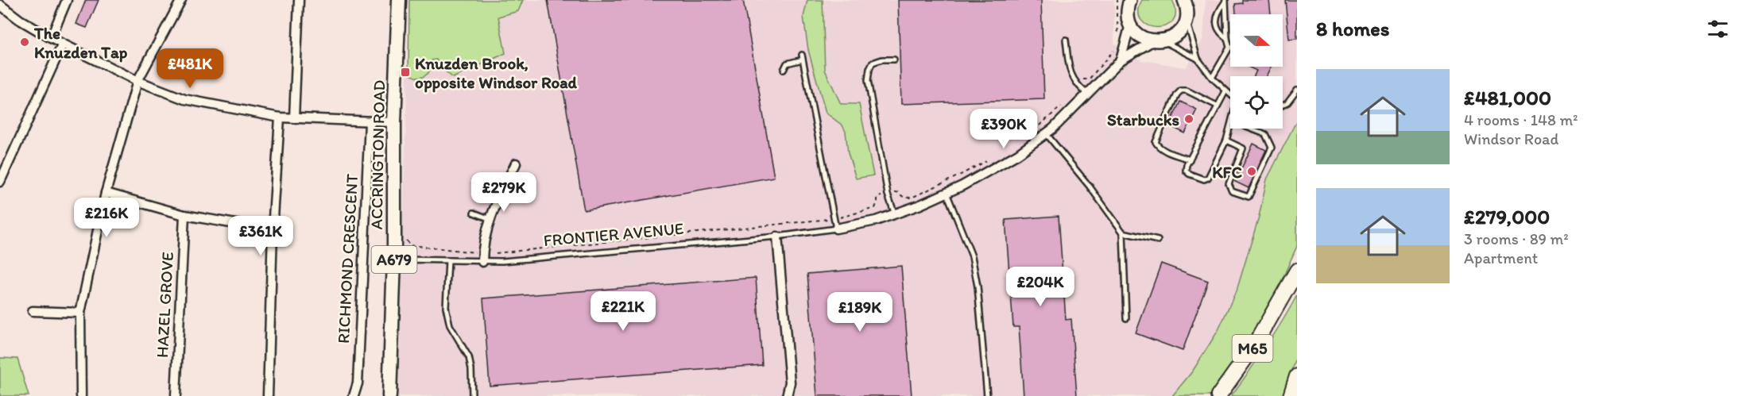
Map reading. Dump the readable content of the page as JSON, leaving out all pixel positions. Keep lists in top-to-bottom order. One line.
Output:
{"streets":{"highway":["M65"],"main road":["ACCRINGTON ROAD","A679"],"street":["RICHMOND CRESCENT","HAZEL GROVE"],"lane":["FRONTIER AVENUE"]},"crossings":[["ACCRINGTON ROAD","FRONTIER AVENUE"]],"places":{"other":["The Knuzden Tap","Starbucks","KFC"],"transit":["Knuzden Brook, opposite Windsor Road"]},"north":"right","page":{"heading":"8 homes","price":["£481K","£390K","£279K","£216K","£361K","£204K","£221K","£189K"],"list":[{"name":"£481,000","note":"4 rooms · 148 m² · Windsor Road"},{"name":"£279,000","note":"3 rooms · 89 m² · Apartment"}]}}
